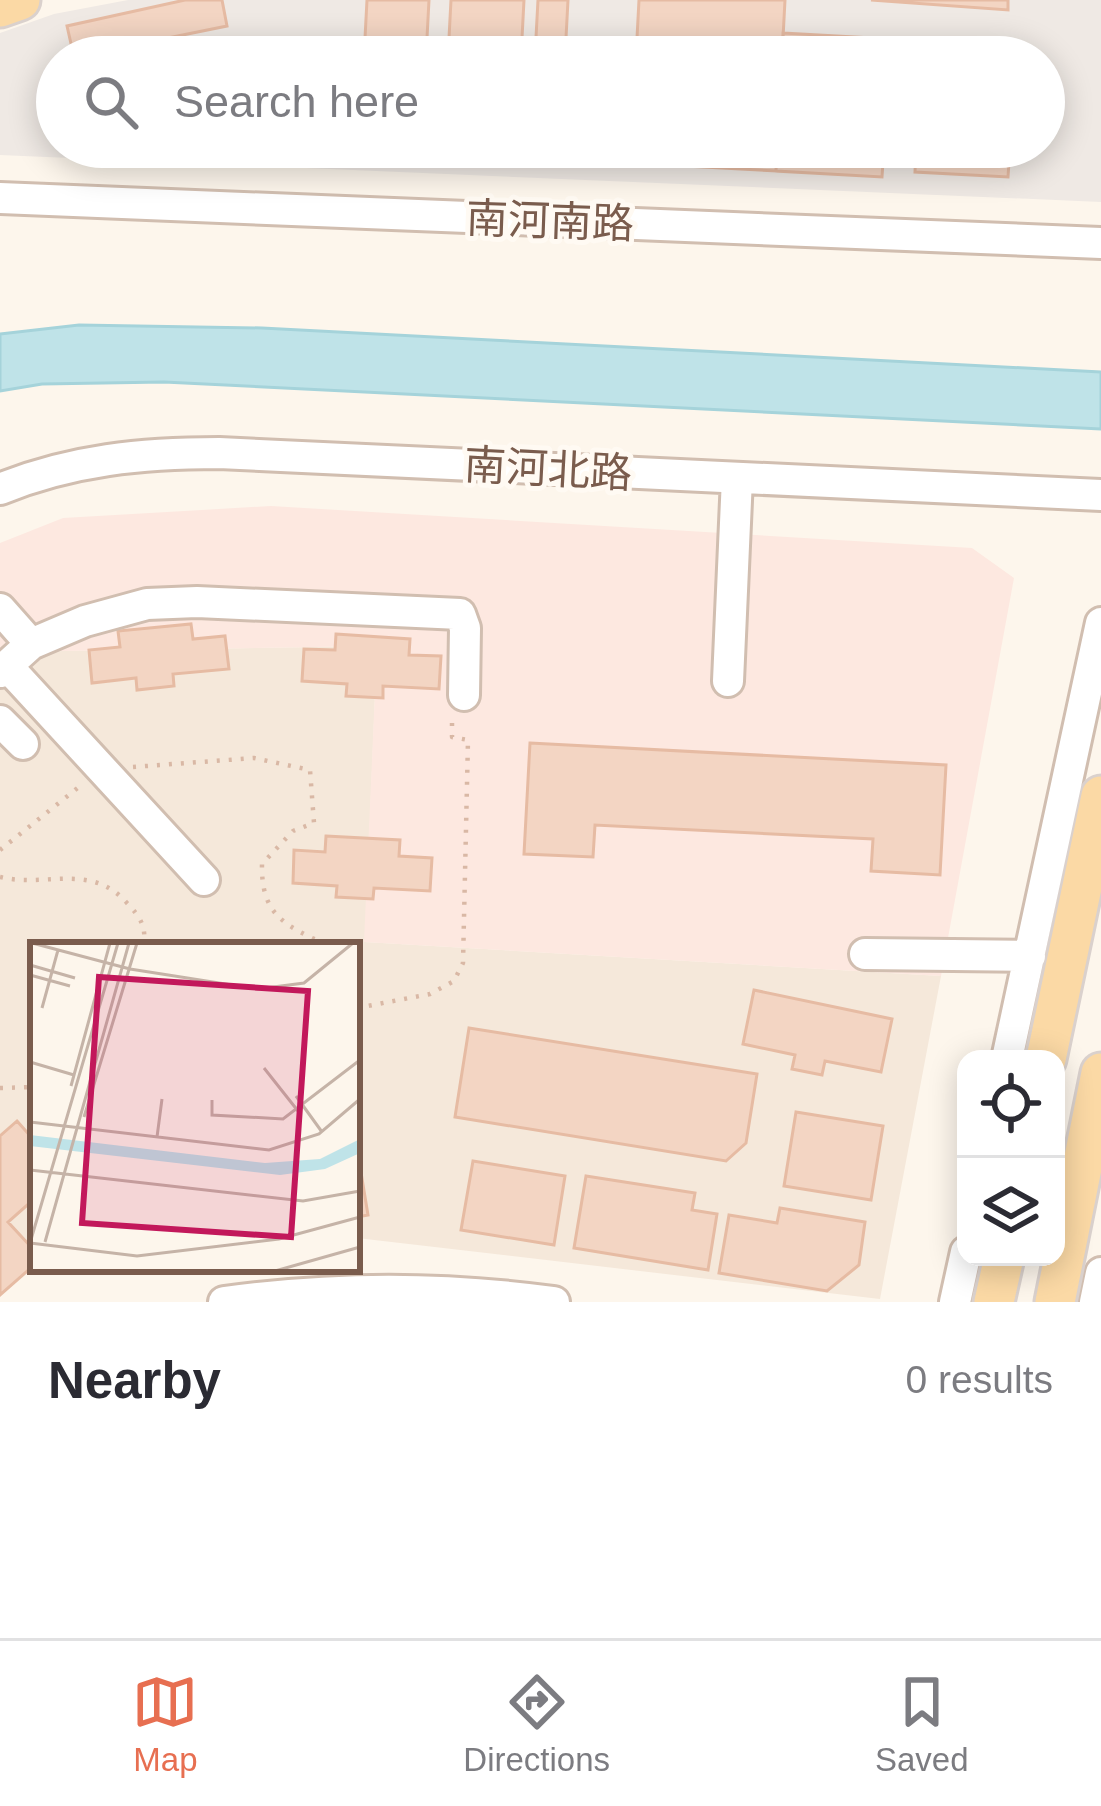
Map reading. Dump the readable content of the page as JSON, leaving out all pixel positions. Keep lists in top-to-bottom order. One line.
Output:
{"streets":{"street":["南河南路","南河北路"]},"page":{"search":"Search here","heading":["Nearby","0 results"],"nav":["Map","Directions","Saved"]}}
